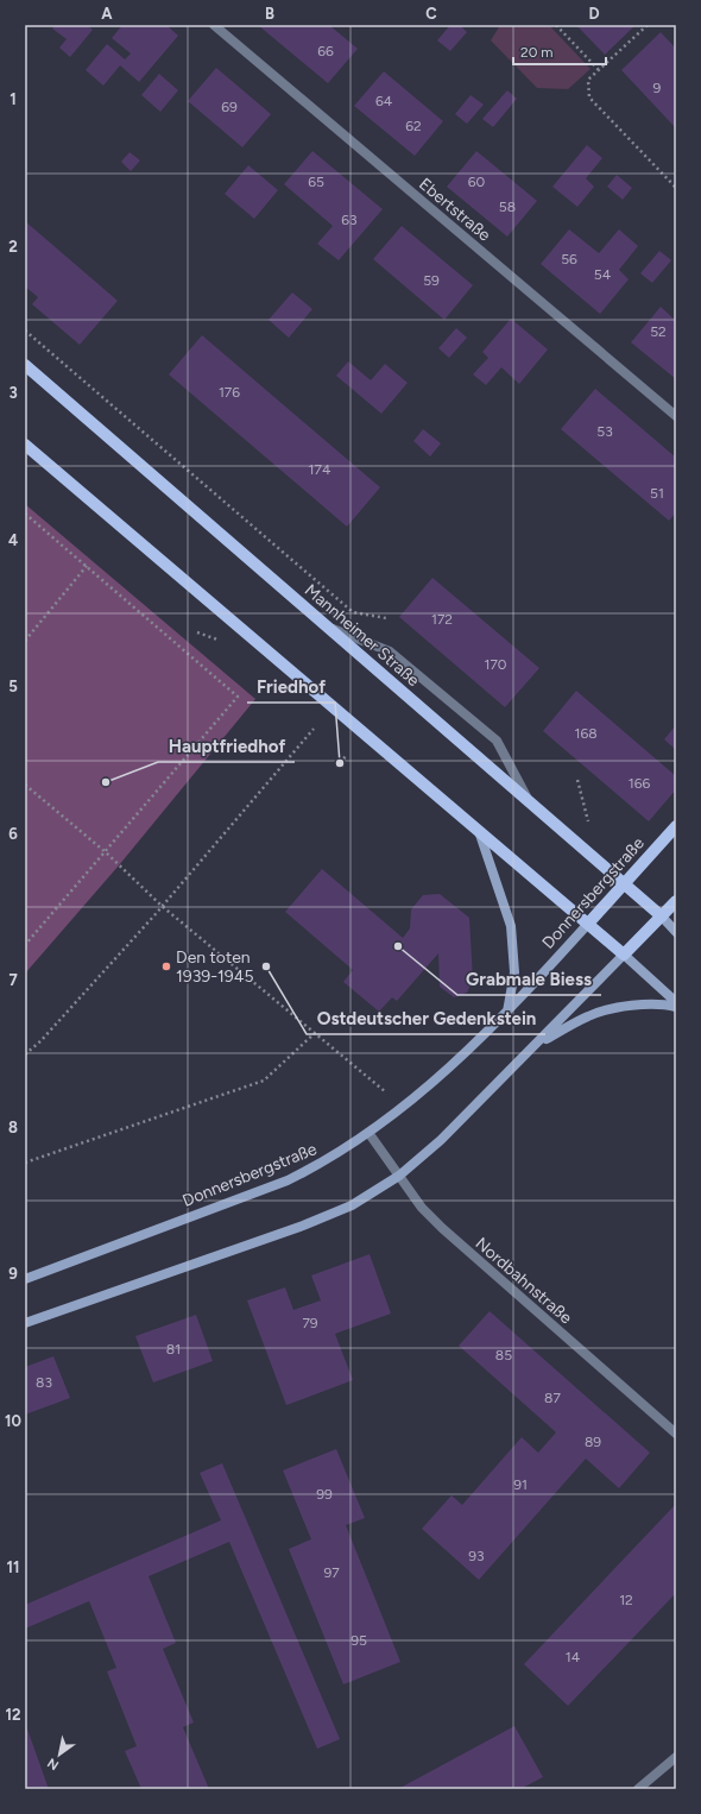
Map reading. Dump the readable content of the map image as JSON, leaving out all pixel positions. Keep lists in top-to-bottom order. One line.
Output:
{"streets":{"main road":["Mannheimer Straße","Donnersbergstraße"],"street":["Ebertstraße","Nordbahnstraße"]},"crossings":[["Mannheimer Straße","Donnersbergstraße"],["Donnersbergstraße","Nordbahnstraße"]],"places":["Friedhof","Hauptfriedhof","Grabmale Biess","Den toten 1939-1945","Ostdeutscher Gedenkstein"],"house_numbers":["66","9","64","69","62","65","60","58","63","56","54","59","52","176","53","174","51","172","170","168","166","79","81","85","83","87","89","91","99","93","97","12","95","14"],"scale_bar":"20 m","north":"bottom left","grid":{"columns":["A","B","C","D"],"rows":["1","2","3","4","5","6","7","8","9","10","11","12"]}}
